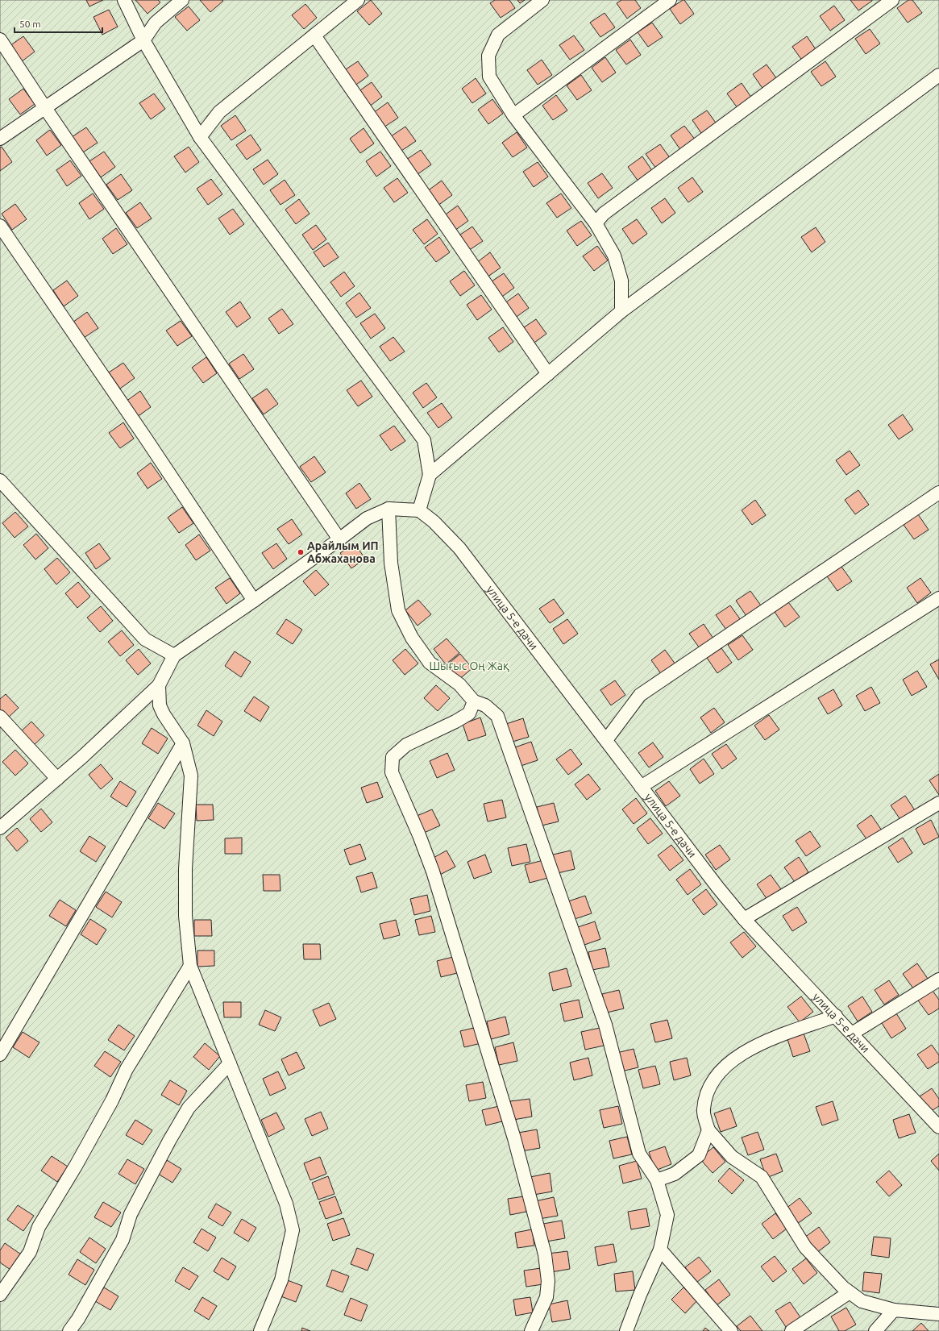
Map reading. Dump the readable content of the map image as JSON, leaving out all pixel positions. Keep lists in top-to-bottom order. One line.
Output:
{"streets":{"street":["улица 5-е дачи"]},"parks":["Шығыс Оң Жақ"],"places":["Арайлым ИП Абжаханова"],"scale_bar":"50 m"}
